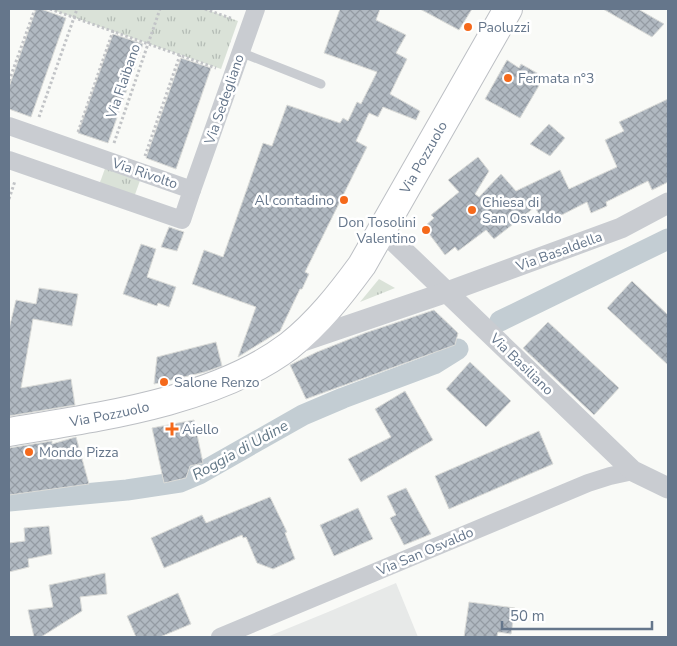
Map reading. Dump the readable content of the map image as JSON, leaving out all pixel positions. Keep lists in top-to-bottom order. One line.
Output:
{"streets":{"main road":["Via Pozzuolo"],"street":["Via Sedegliano","Via Rivolto","Via Basaldella","Via Basiliano","Via San Osvaldo"],"path":["Via Flaibano"]},"crossings":[["Via Flaibano","Via Rivolto"],["Via Sedegliano","Via Rivolto"],["Via Pozzuolo","Via Basaldella"],["Via Pozzuolo","Via Basiliano"],["Via Basaldella","Via Basiliano"],["Via Basiliano","Via San Osvaldo"]],"water":["Roggia di Udine"],"places":{"other":["Paoluzzi","Fermata n°3","Al contadino","Chiesa di San Osvaldo","Don Tosolini Valentino","Salone Renzo","Mondo Pizza"],"health":["Aiello"]},"scale_bar":"50 m"}
